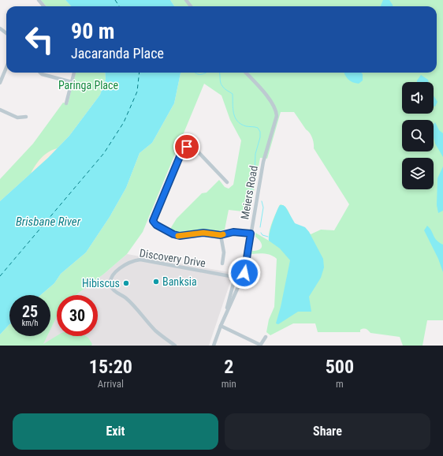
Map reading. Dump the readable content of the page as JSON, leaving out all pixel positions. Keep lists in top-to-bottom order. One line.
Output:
{"streets":{"street":["Meiers Road","Discovery Drive"]},"crossings":[["Meiers Road","Discovery Drive"]],"water":["Brisbane River"],"parks":["Paringa Place"],"places":["Banksia","Hibiscus"],"page":{"turn":["90 m","Jacaranda Place"],"speed":"25 km/h","limit":"30","eta":["15:20","Arrival","2","min","500","m"],"buttons":["Exit","Share"]}}
